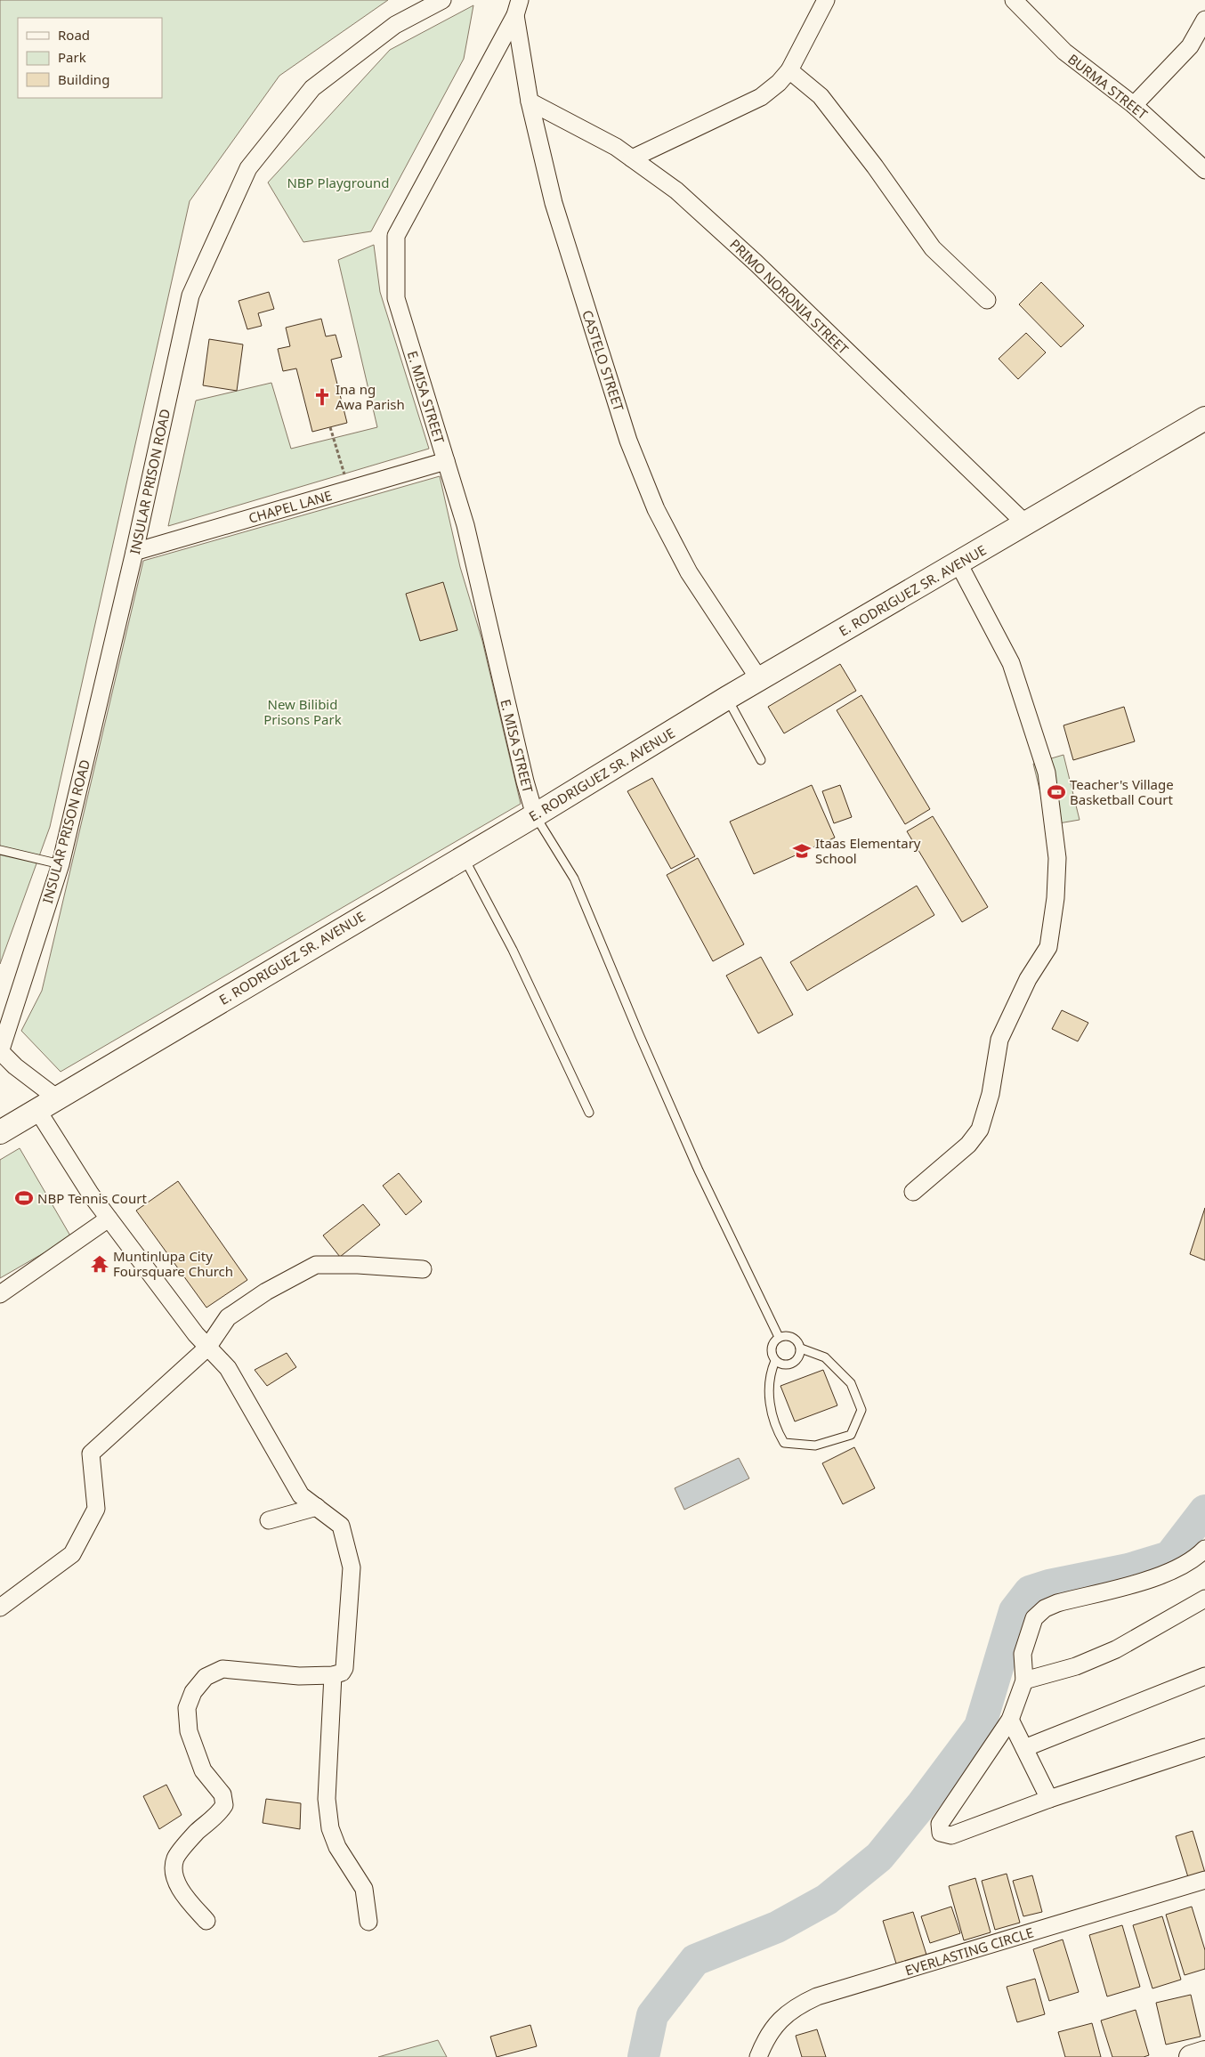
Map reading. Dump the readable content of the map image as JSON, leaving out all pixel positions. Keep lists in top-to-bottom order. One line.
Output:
{"streets":{"street":["BURMA STREET","PRIMO NORONIA STREET","CASTELO STREET","E. MISA STREET","INSULAR PRISON ROAD","CHAPEL LANE","E. RODRIGUEZ SR. AVENUE","EVERLASTING CIRCLE"]},"crossings":[["PRIMO NORONIA STREET","CASTELO STREET"],["PRIMO NORONIA STREET","E. RODRIGUEZ SR. AVENUE"],["CASTELO STREET","E. MISA STREET"],["CASTELO STREET","E. RODRIGUEZ SR. AVENUE"],["E. MISA STREET","CHAPEL LANE"],["E. MISA STREET","E. RODRIGUEZ SR. AVENUE"],["INSULAR PRISON ROAD","CHAPEL LANE"],["INSULAR PRISON ROAD","E. RODRIGUEZ SR. AVENUE"]],"parks":["NBP Playground","New Bilibid Prisons Park"],"places":{"church":["Ina ng Awa Parish"],"sports":["Teacher's Village Basketball Court","NBP Tennis Court"],"school or university":["Itaas Elementary School"],"temple":["Muntinlupa City Foursquare Church"]},"legend":["Road","Park","Building"]}
